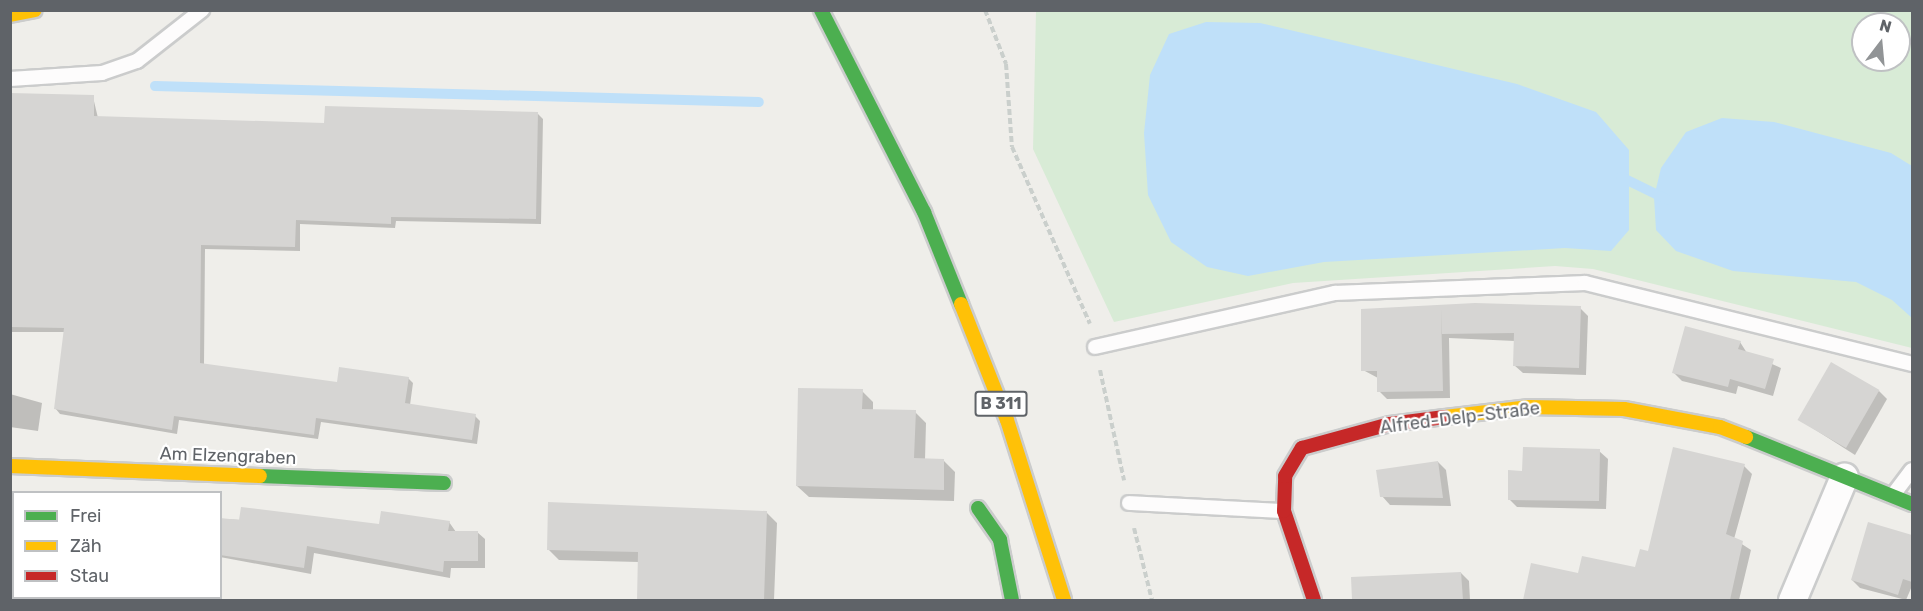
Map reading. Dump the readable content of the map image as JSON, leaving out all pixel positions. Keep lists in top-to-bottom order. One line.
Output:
{"streets":{"street":["B 311","Alfred-Delp-Straße","Am Elzengraben"]},"legend":["Frei","Zäh","Stau"],"north":"top"}
